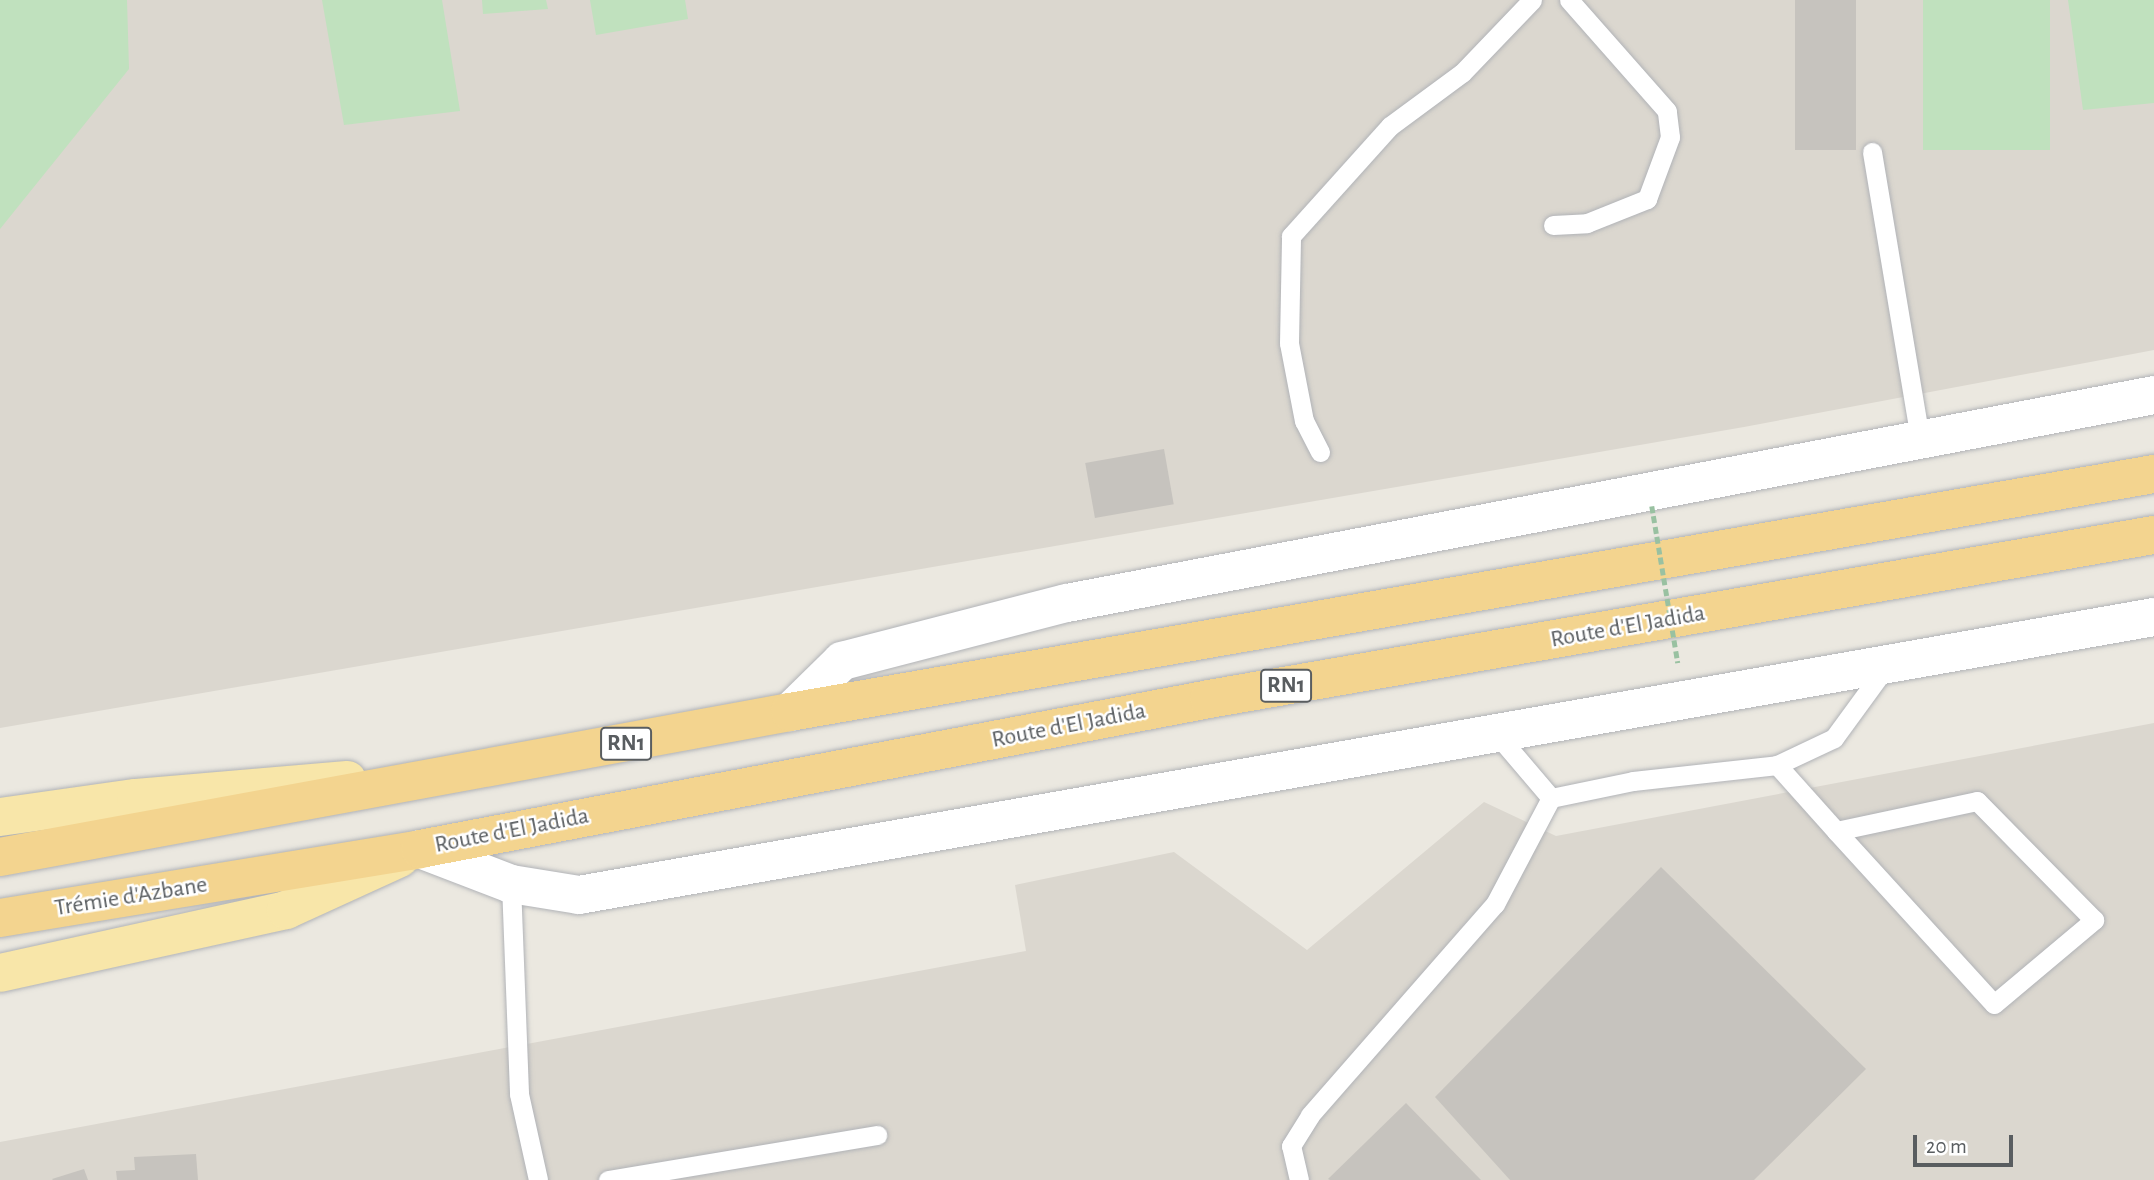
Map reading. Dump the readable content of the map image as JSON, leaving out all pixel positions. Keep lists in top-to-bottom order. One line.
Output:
{"streets":{"highway":["Route d'El Jadida","RN1","Trémie d'Azbane"]},"crossings":[["Route d'El Jadida","Trémie d'Azbane"]],"scale_bar":"20 m"}
